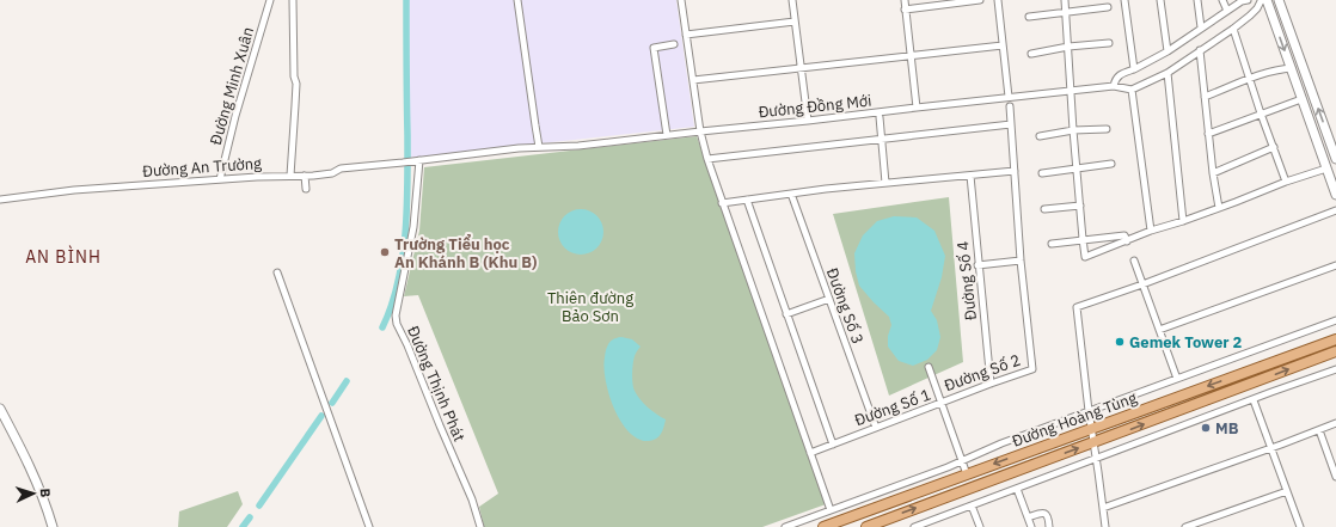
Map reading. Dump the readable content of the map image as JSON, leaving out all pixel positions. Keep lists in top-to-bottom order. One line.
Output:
{"streets":{"main road":["Đường Hoàng Tùng"],"street":["Đường Minh Xuân","Đường Đồng Mới","Đường An Trường","Đường Số 4","Đường Số 3","Đường Số 2","Đường Thịnh Phát","Đường Số 1"]},"crossings":[["Đường Minh Xuân","Đường An Trường"],["Đường Đồng Mới","Đường An Trường"],["Đường Đồng Mới","Đường Thịnh Phát"],["Đường Số 4","Đường Số 2"],["Đường Số 3","Đường Số 1"],["Đường Số 2","Đường Số 1"],["Đường Số 1","Đường Hoàng Tùng"]],"districts":["AN BÌNH"],"parks":["Thiên đường Bảo Sơn"],"places":["Trường Tiểu học An Khánh B (Khu B)","Gemek Tower 2","MB"],"north":"right"}
